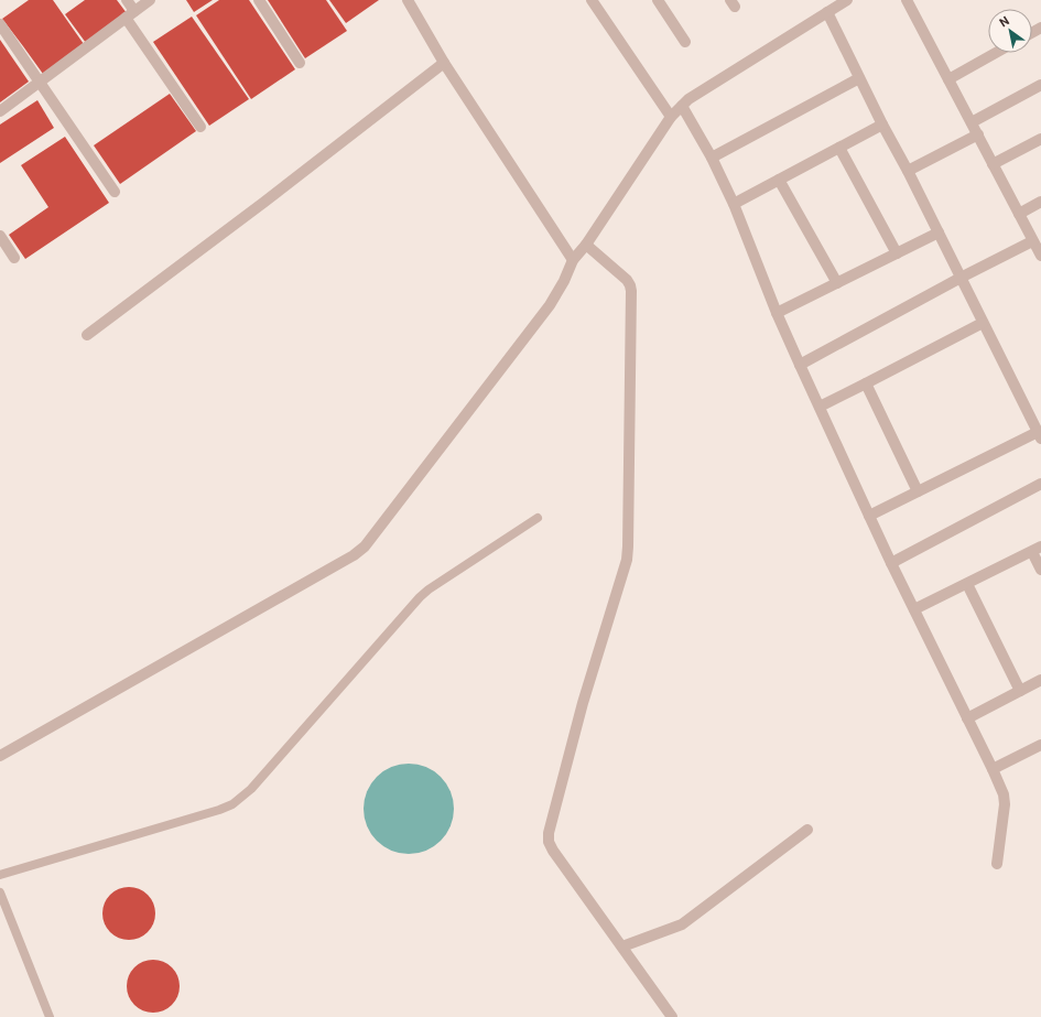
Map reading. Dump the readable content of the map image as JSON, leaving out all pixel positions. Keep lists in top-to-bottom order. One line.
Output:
{"north":"top left"}
